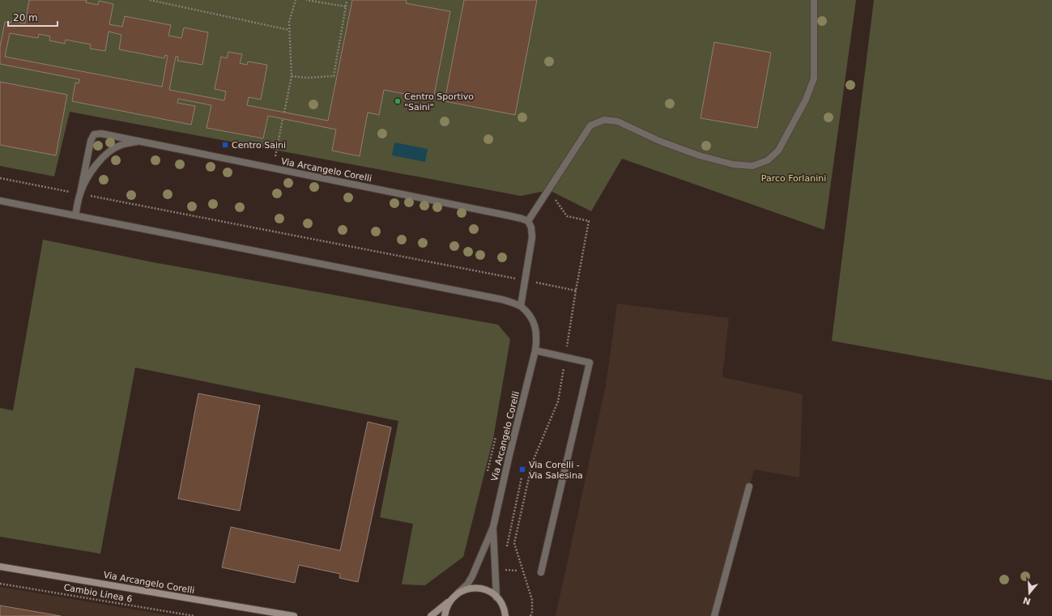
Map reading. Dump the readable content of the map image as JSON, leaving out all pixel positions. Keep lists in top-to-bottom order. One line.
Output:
{"streets":{"street":["Via Arcangelo Corelli"],"path":["Cambio Linea 6"]},"parks":["Parco Forlanini"],"places":{"other":["Centro Sportivo \"Saini\""],"transit":["Centro Saini","Via Corelli - Via Salesina"]},"scale_bar":"20 m","north":"bottom"}
